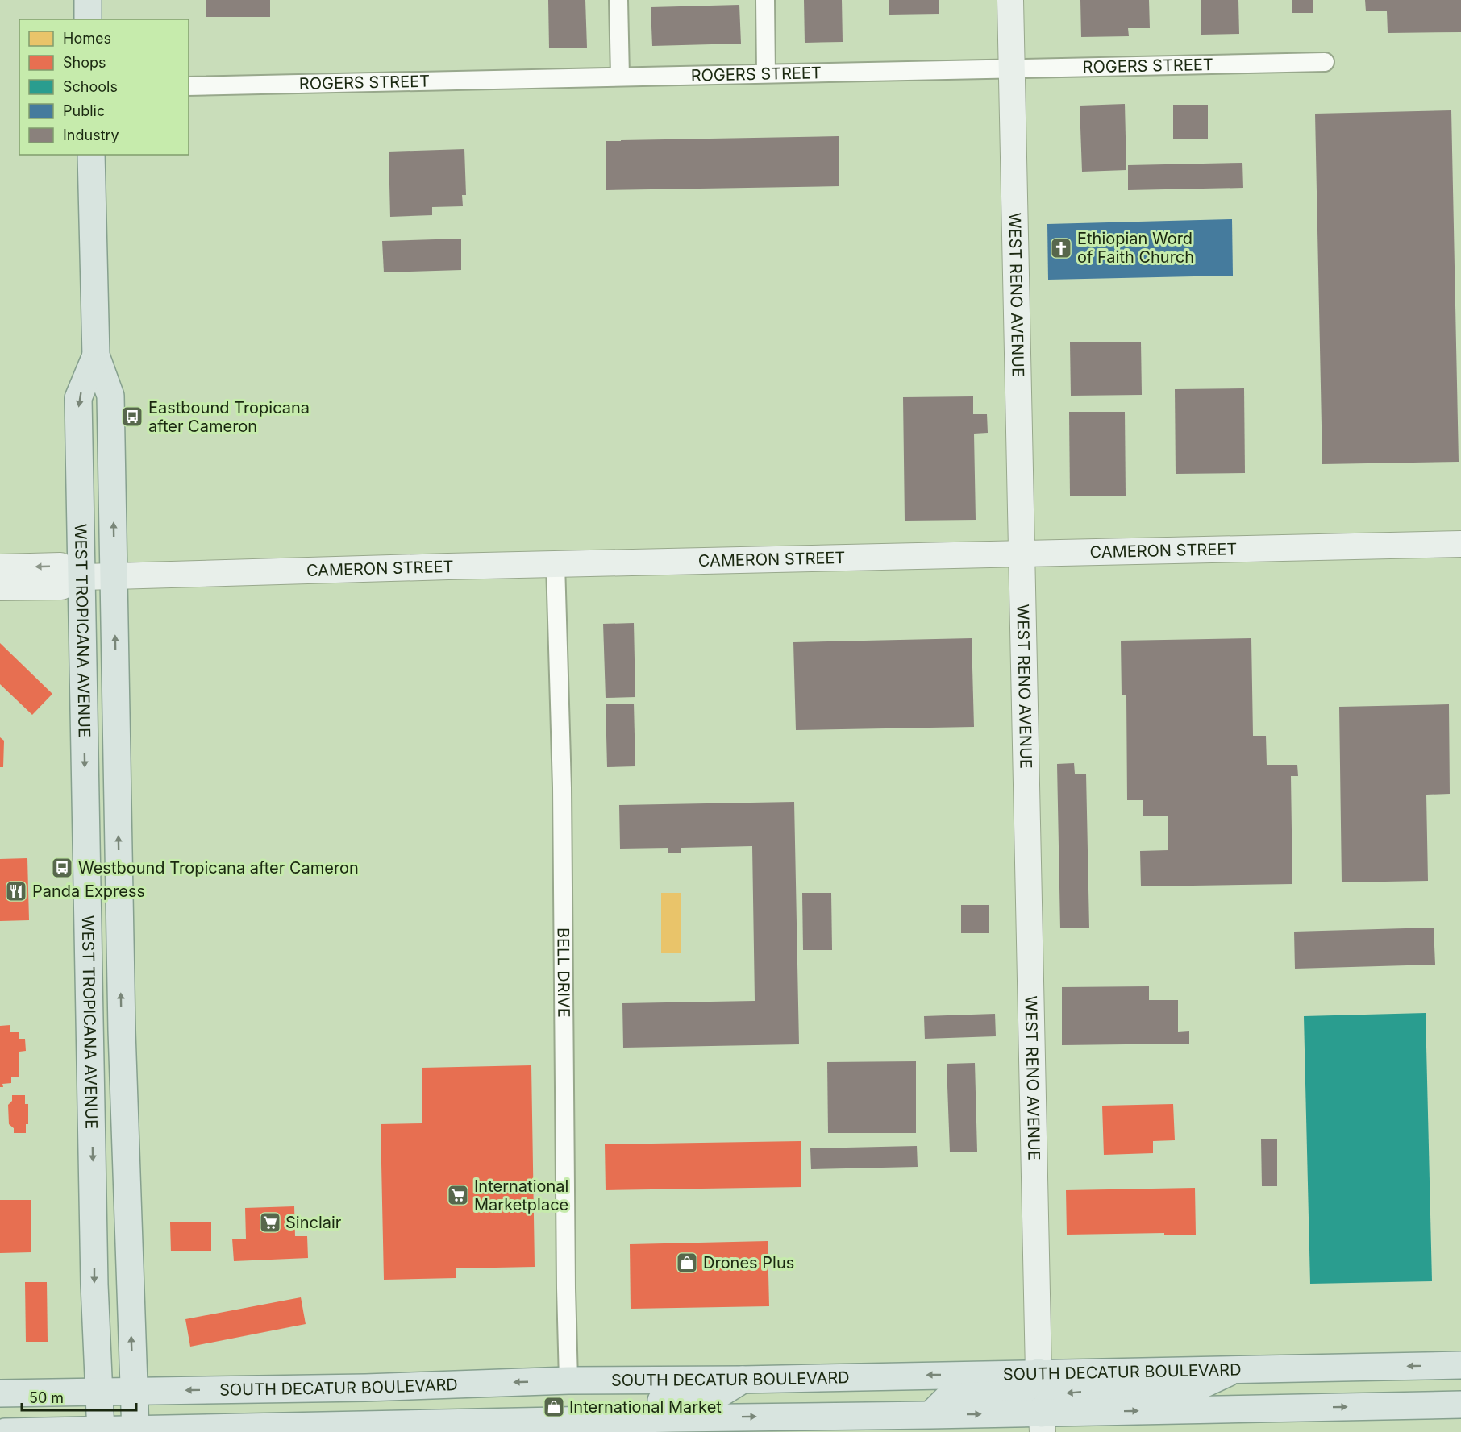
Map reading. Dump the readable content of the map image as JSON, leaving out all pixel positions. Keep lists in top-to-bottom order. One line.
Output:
{"streets":{"main road":["WEST TROPICANA AVENUE","SOUTH DECATUR BOULEVARD"],"street":["ROGERS STREET","WEST RENO AVENUE","CAMERON STREET","BELL DRIVE"]},"crossings":[["ROGERS STREET","WEST RENO AVENUE"],["WEST RENO AVENUE","CAMERON STREET"],["WEST RENO AVENUE","SOUTH DECATUR BOULEVARD"],["CAMERON STREET","WEST TROPICANA AVENUE"],["CAMERON STREET","BELL DRIVE"],["WEST TROPICANA AVENUE","SOUTH DECATUR BOULEVARD"],["BELL DRIVE","SOUTH DECATUR BOULEVARD"]],"places":{"church":["Ethiopian Word of Faith Church"],"bus stop":["Eastbound Tropicana after Cameron","Westbound Tropicana after Cameron"],"restaurant":["Panda Express"],"supermarket":["International Marketplace","Sinclair"],"shop":["Drones Plus","International Market"]},"legend":["Homes","Shops","Schools","Public","Industry"],"scale_bar":"50 m"}
